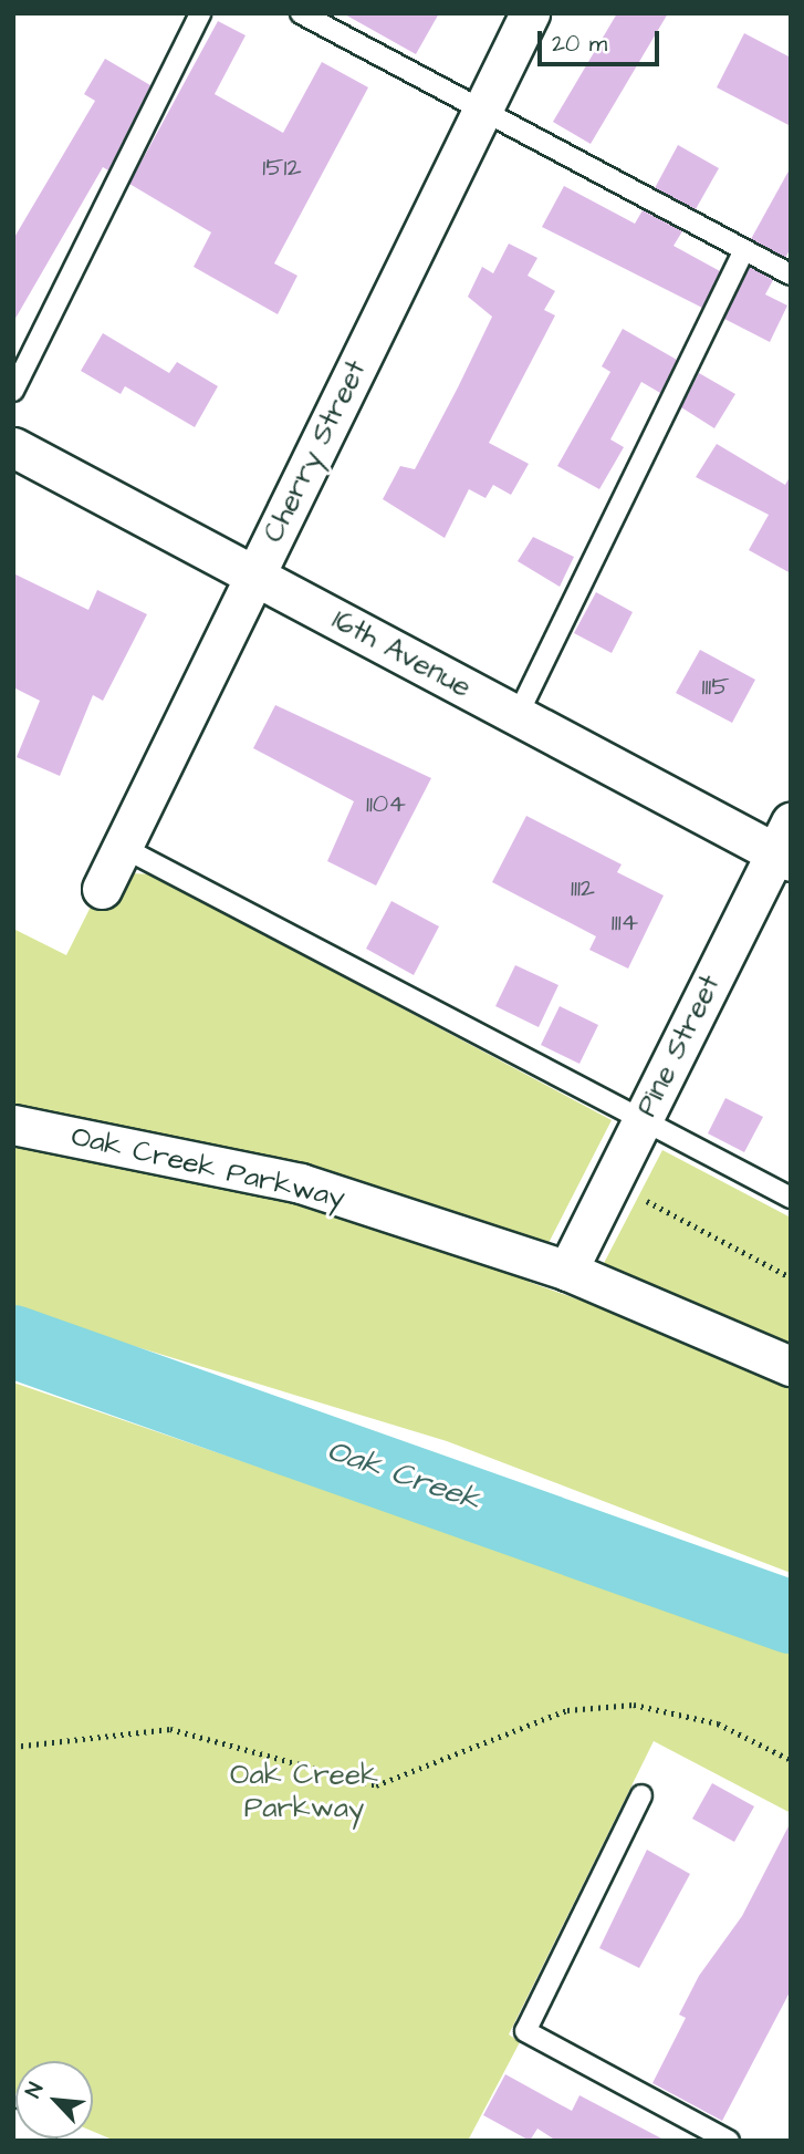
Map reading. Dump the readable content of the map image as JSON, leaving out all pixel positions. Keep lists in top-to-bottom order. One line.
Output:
{"streets":{"street":["Cherry Street","16th Avenue","Pine Street","Oak Creek Parkway"]},"crossings":[["Cherry Street","16th Avenue"],["16th Avenue","Pine Street"],["Pine Street","Oak Creek Parkway"]],"water":["Oak Creek"],"parks":["Oak Creek Parkway"],"house_numbers":["1512","1115","1104","1112","1114"],"scale_bar":"20 m","north":"top left"}
